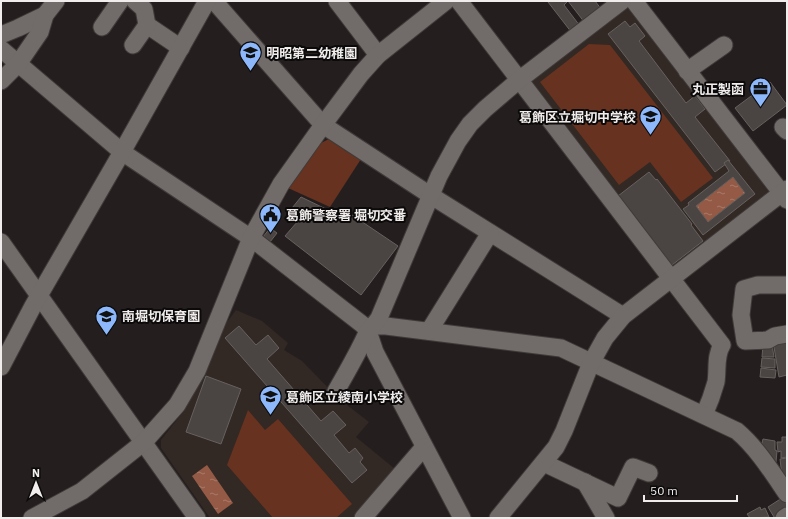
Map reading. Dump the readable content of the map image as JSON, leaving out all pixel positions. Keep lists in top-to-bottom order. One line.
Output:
{"places":{"school or university":["明昭第二幼稚園","葛飾区立堀切中学校","南堀切保育園","葛飾区立綾南小学校"],"office":["丸正製函"],"public building":["葛飾警察署 堀切交番"]},"scale_bar":"50 m","north":"top"}
